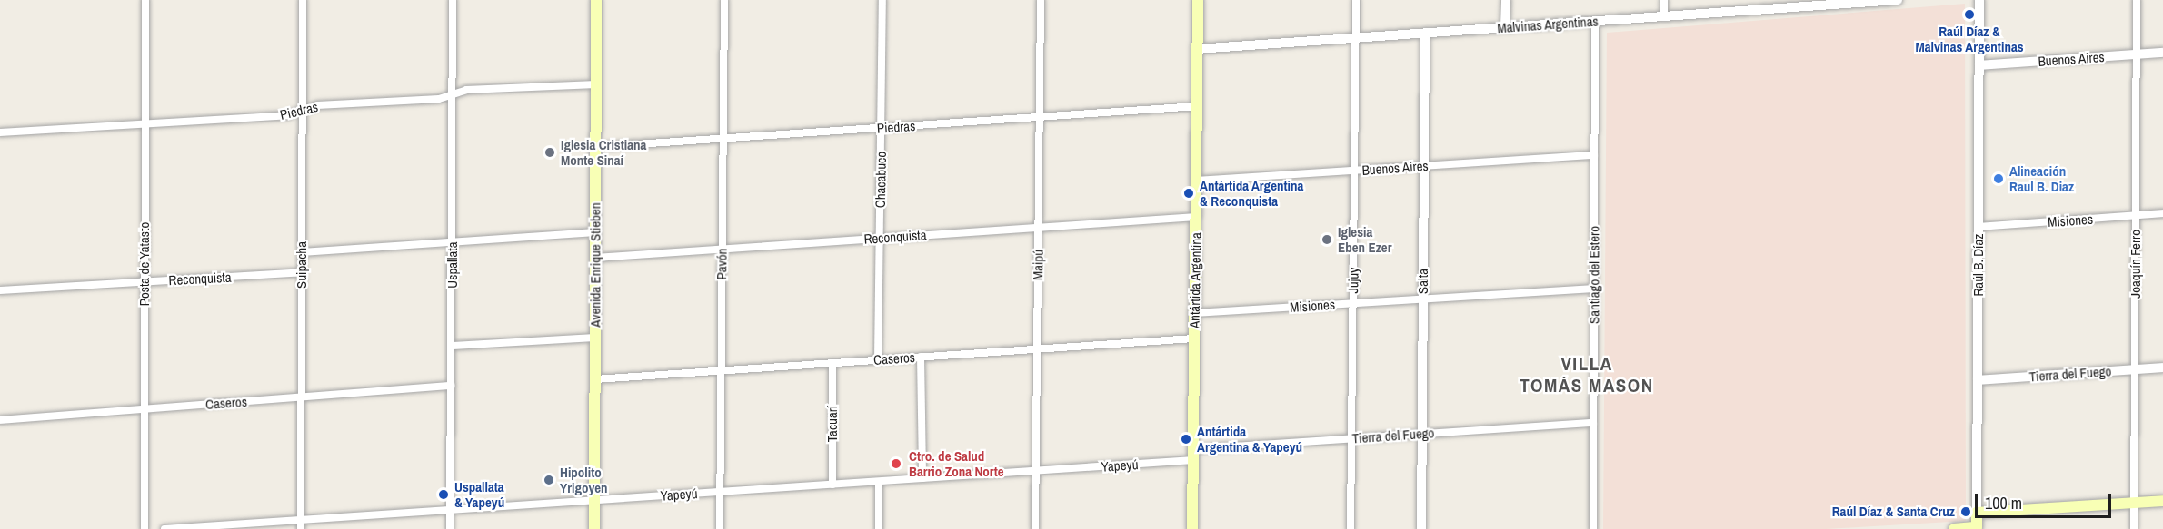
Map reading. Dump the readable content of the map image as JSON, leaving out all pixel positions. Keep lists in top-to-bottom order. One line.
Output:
{"streets":{"main road":["Avenida Enrique Stieben","Raúl B. Díaz","Antártida Argentina"],"street":["Malvinas Argentinas","Buenos Aires","Piedras","Chacabuco","Misiones","Reconquista","Posta de Yatasto","Pavón","Joaquín Ferro","Suipacha","Uspallata","Maipú","Santiago del Estero","Jujuy","Salta","Caseros","Tierra del Fuego","Tacuarí","Yapeyú"]},"crossings":[["Malvinas Argentinas","Santiago del Estero"],["Malvinas Argentinas","Antártida Argentina"],["Malvinas Argentinas","Jujuy"],["Malvinas Argentinas","Salta"],["Buenos Aires","Joaquín Ferro"],["Buenos Aires","Raúl B. Díaz"],["Buenos Aires","Santiago del Estero"],["Buenos Aires","Antártida Argentina"],["Buenos Aires","Jujuy"],["Buenos Aires","Salta"],["Piedras","Chacabuco"],["Piedras","Posta de Yatasto"],["Piedras","Pavón"],["Piedras","Suipacha"],["Piedras","Uspallata"],["Piedras","Avenida Enrique Stieben"],["Piedras","Maipú"],["Piedras","Antártida Argentina"],["Chacabuco","Reconquista"],["Chacabuco","Caseros"],["Misiones","Joaquín Ferro"],["Misiones","Raúl B. Díaz"],["Misiones","Santiago del Estero"],["Misiones","Antártida Argentina"],["Misiones","Jujuy"],["Misiones","Salta"],["Reconquista","Posta de Yatasto"],["Reconquista","Pavón"],["Reconquista","Suipacha"],["Reconquista","Avenida Enrique Stieben"],["Reconquista","Maipú"],["Reconquista","Antártida Argentina"],["Posta de Yatasto","Caseros"],["Pavón","Caseros"],["Pavón","Yapeyú"],["Joaquín Ferro","Tierra del Fuego"],["Suipacha","Caseros"],["Suipacha","Yapeyú"],["Uspallata","Caseros"],["Uspallata","Yapeyú"],["Avenida Enrique Stieben","Caseros"],["Avenida Enrique Stieben","Yapeyú"],["Maipú","Caseros"],["Maipú","Yapeyú"],["Raúl B. Díaz","Tierra del Fuego"],["Santiago del Estero","Tierra del Fuego"],["Antártida Argentina","Caseros"],["Antártida Argentina","Tierra del Fuego"],["Antártida Argentina","Yapeyú"],["Jujuy","Tierra del Fuego"],["Salta","Tierra del Fuego"],["Caseros","Tacuarí"],["Tierra del Fuego","Yapeyú"],["Tacuarí","Yapeyú"]],"districts":["VILLA TOMÁS MASON"],"places":["Raúl Díaz & Malvinas Argentinas","Iglesia Cristiana Monte Sinaí","Alineación Raul B. Diaz","Antártida Argentina & Reconquista","Iglesia Eben Ezer","Antártida Argentina & Yapeyú","Ctro. de Salud Barrio Zona Norte","Hipolito Yrigoyen","Uspallata & Yapeyú","Raúl Díaz & Santa Cruz"],"scale_bar":"100 m"}
